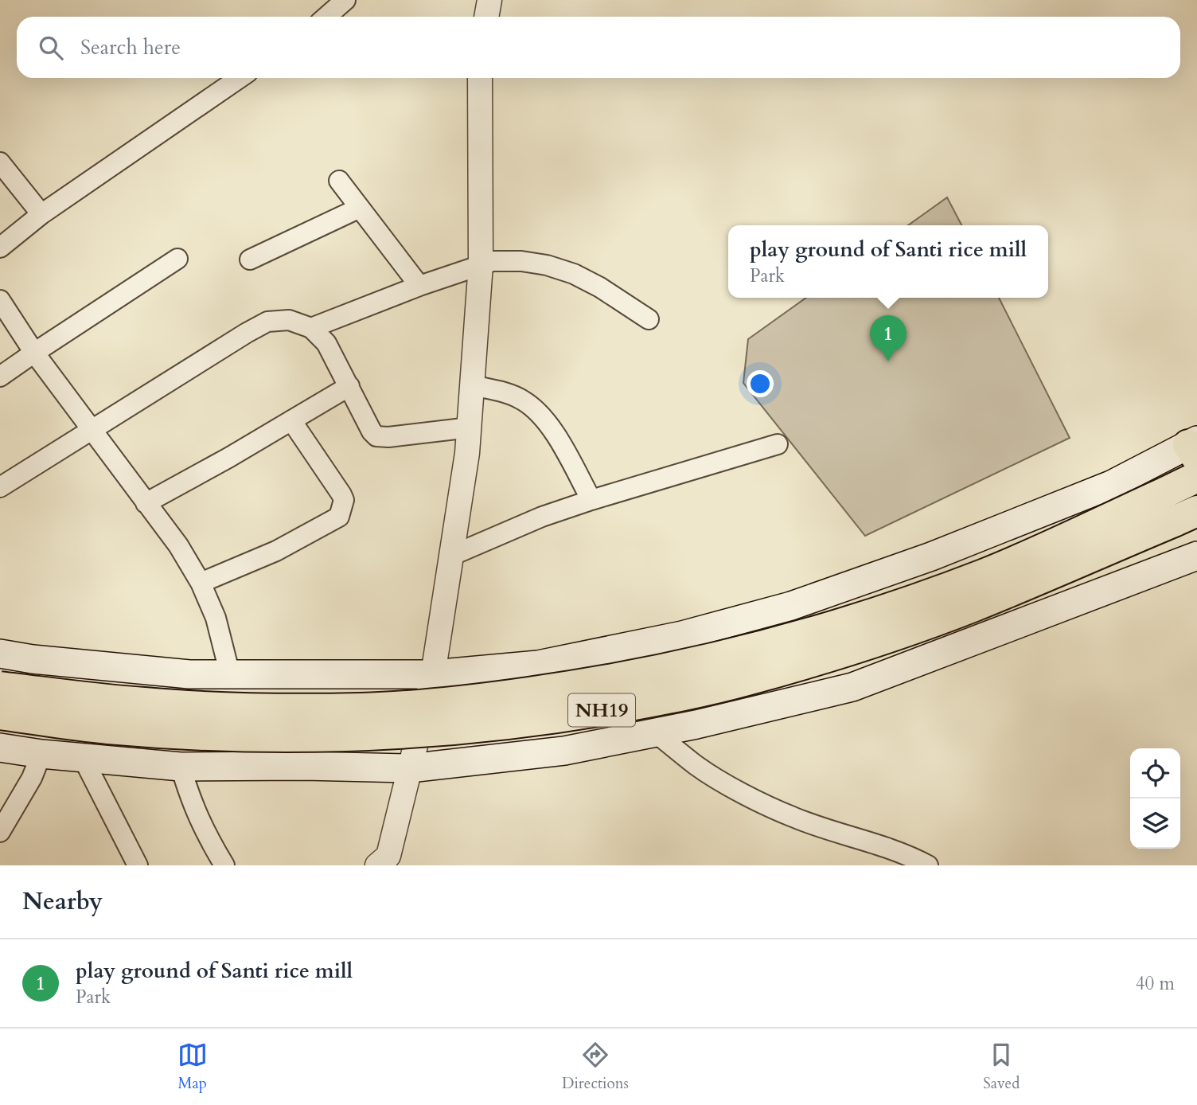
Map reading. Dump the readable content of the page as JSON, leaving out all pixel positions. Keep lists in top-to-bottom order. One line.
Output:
{"streets":{"highway":["NH19"]},"page":{"search":"Search here","popup":["play ground of Santi rice mill","Park"],"pins":"1","heading":"Nearby","list":[{"mark":"1","name":"play ground of Santi rice mill","note":"Park","value":"40 m"}],"nav":["Map","Directions","Saved"]}}
